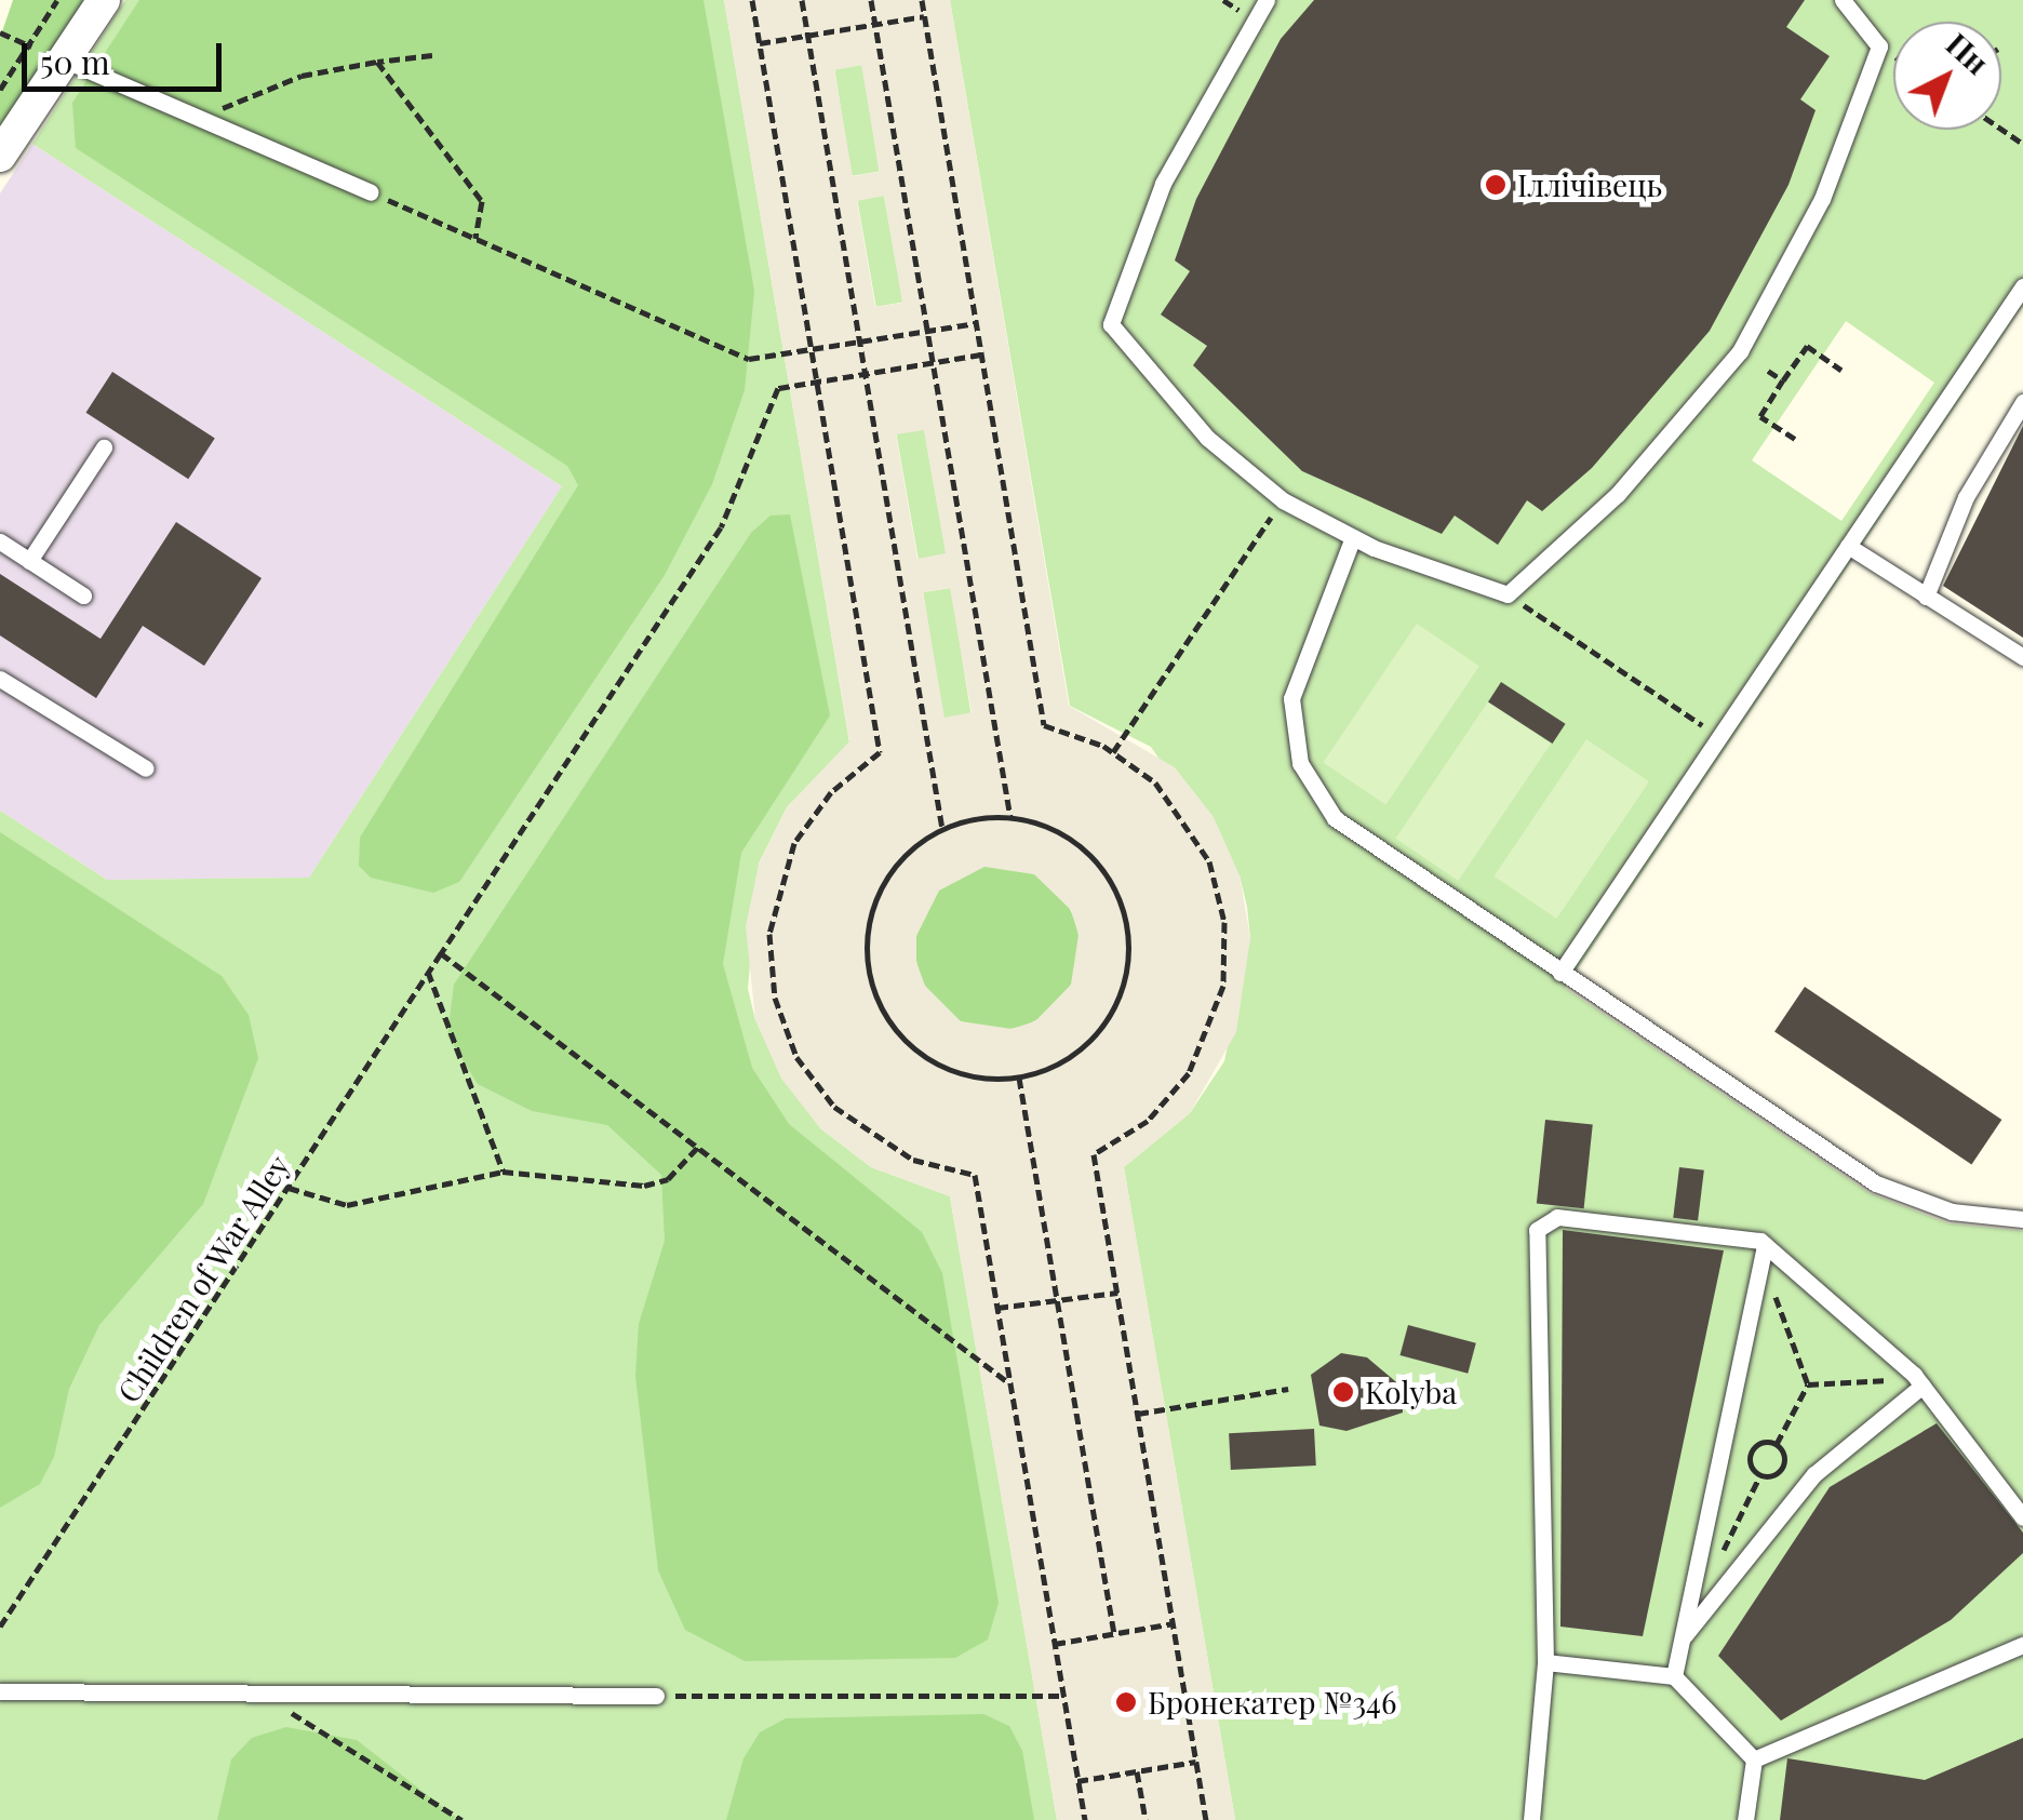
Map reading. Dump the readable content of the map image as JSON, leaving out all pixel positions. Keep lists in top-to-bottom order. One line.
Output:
{"streets":{"path":["Children of War Alley"]},"places":["Іллічівець","Kolyba","Бронекатер №346"],"scale_bar":"50 m","north":"top right"}
